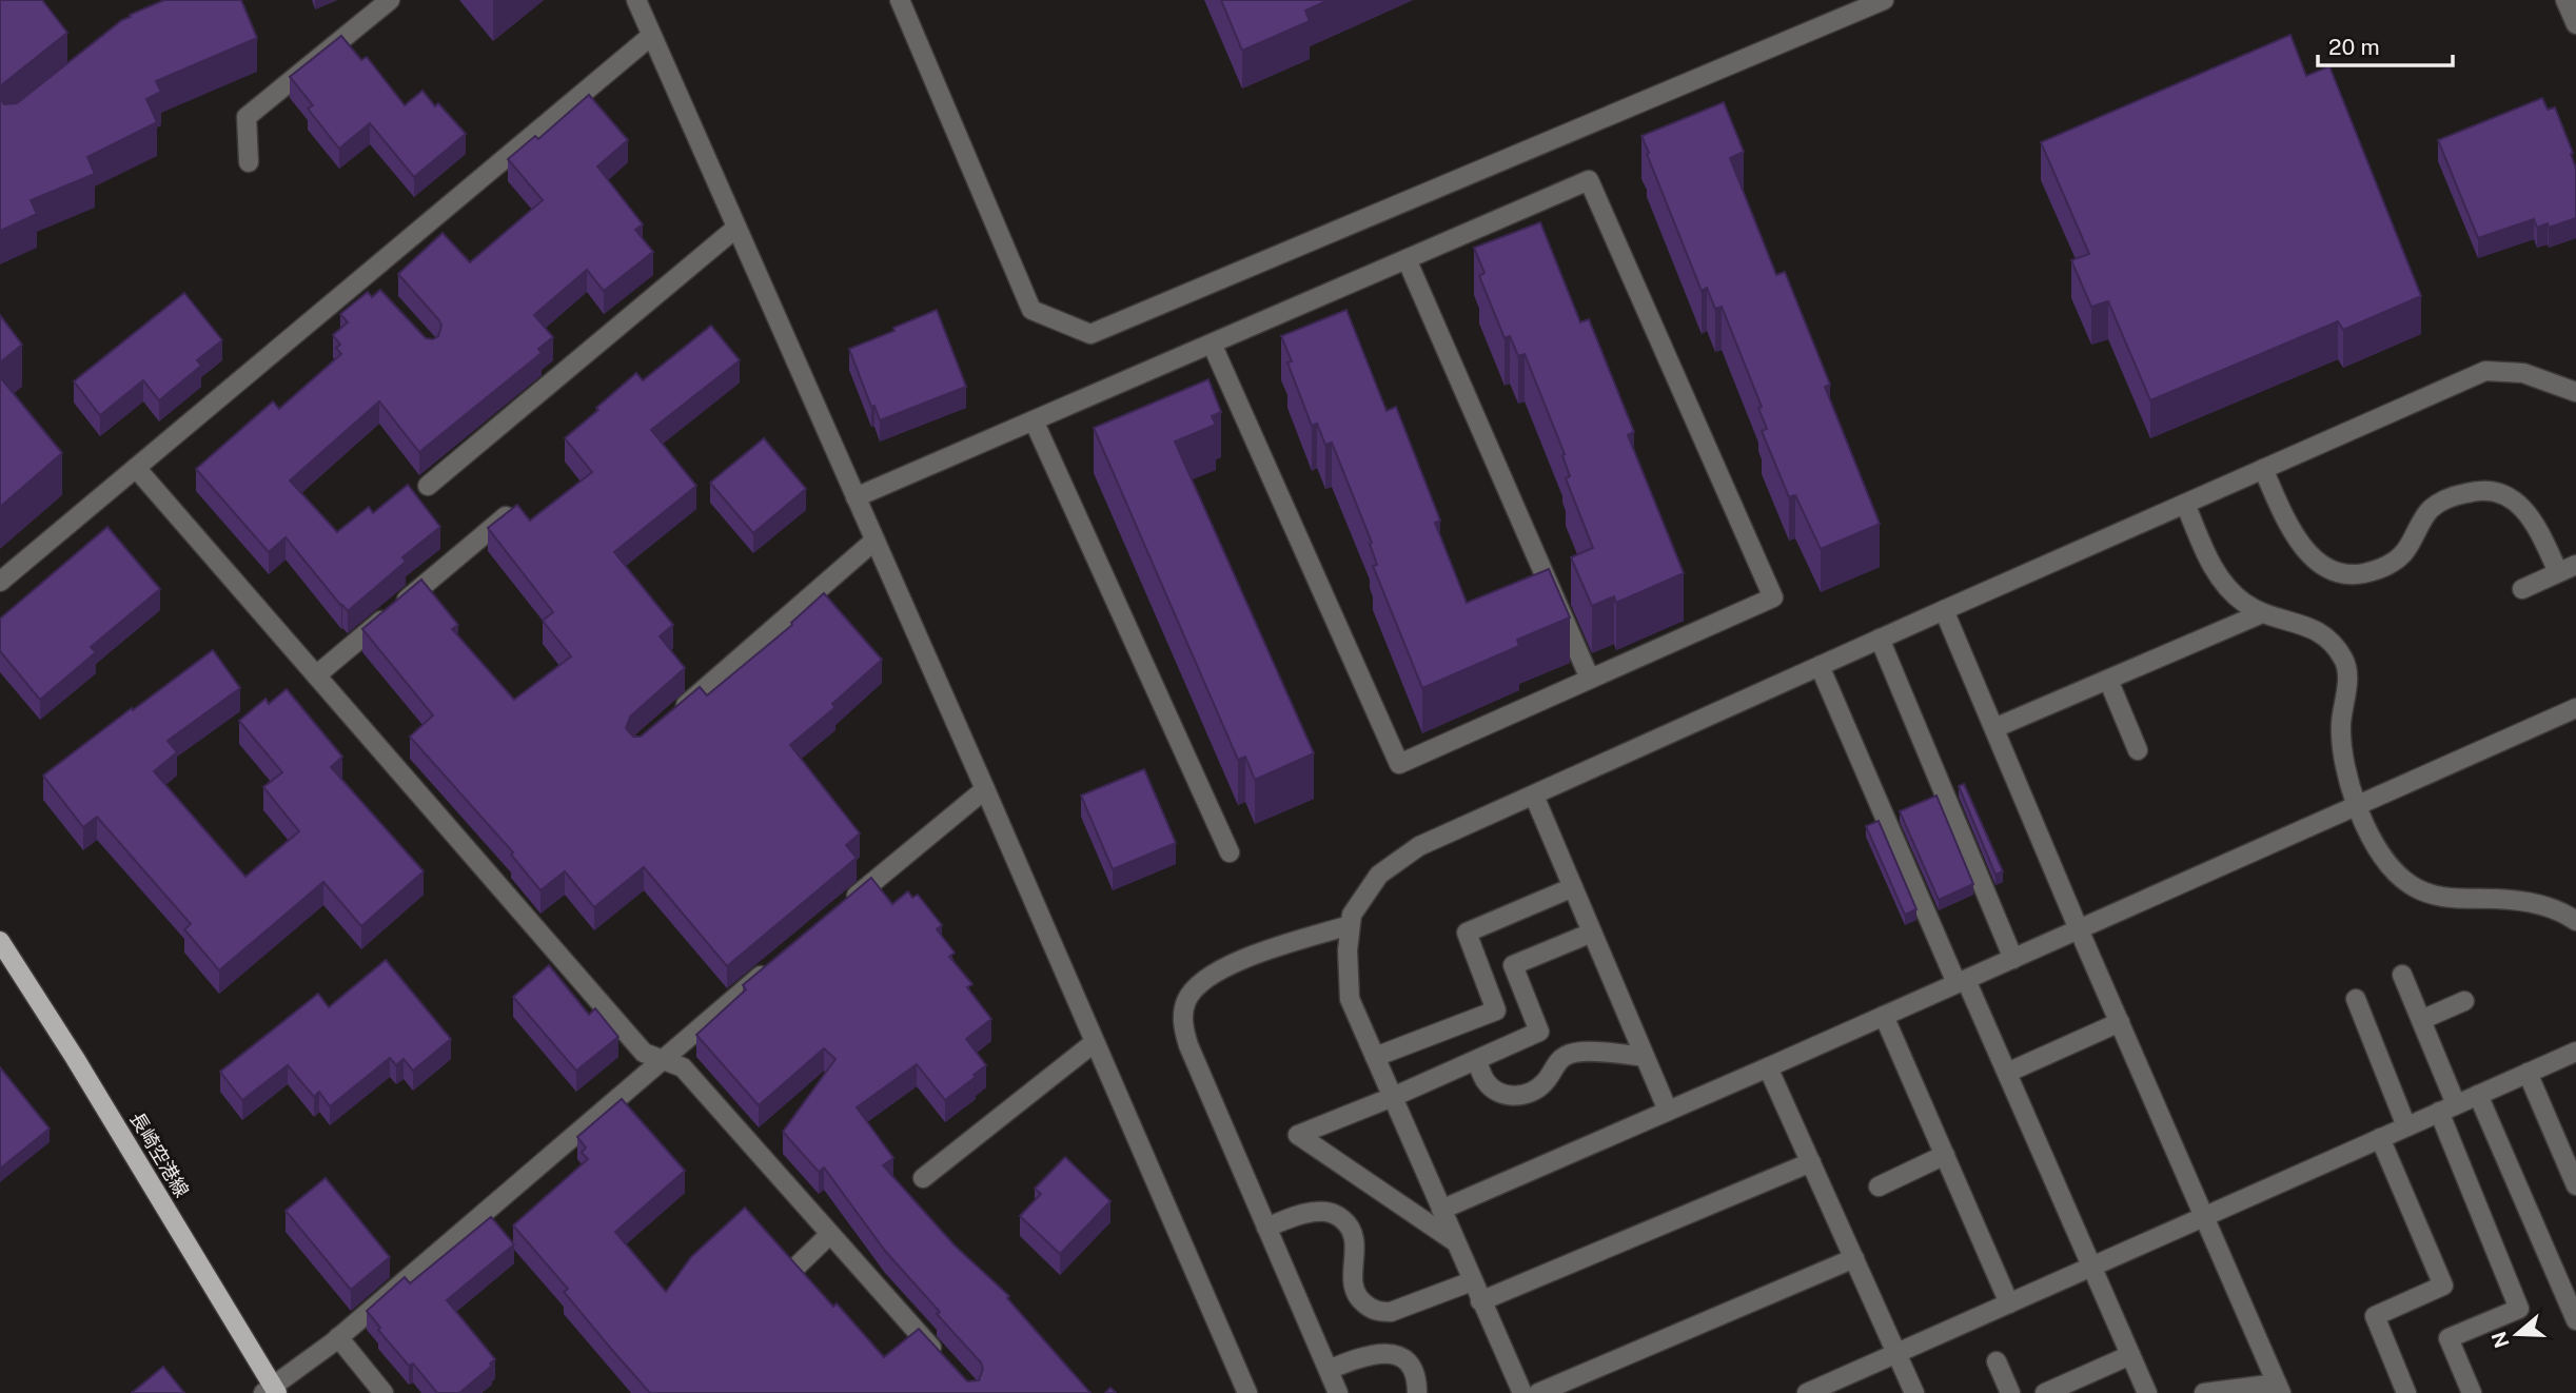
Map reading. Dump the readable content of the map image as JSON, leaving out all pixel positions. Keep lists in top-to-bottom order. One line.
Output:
{"streets":{"main road":["長崎空港線"]},"scale_bar":"20 m","north":"left"}
